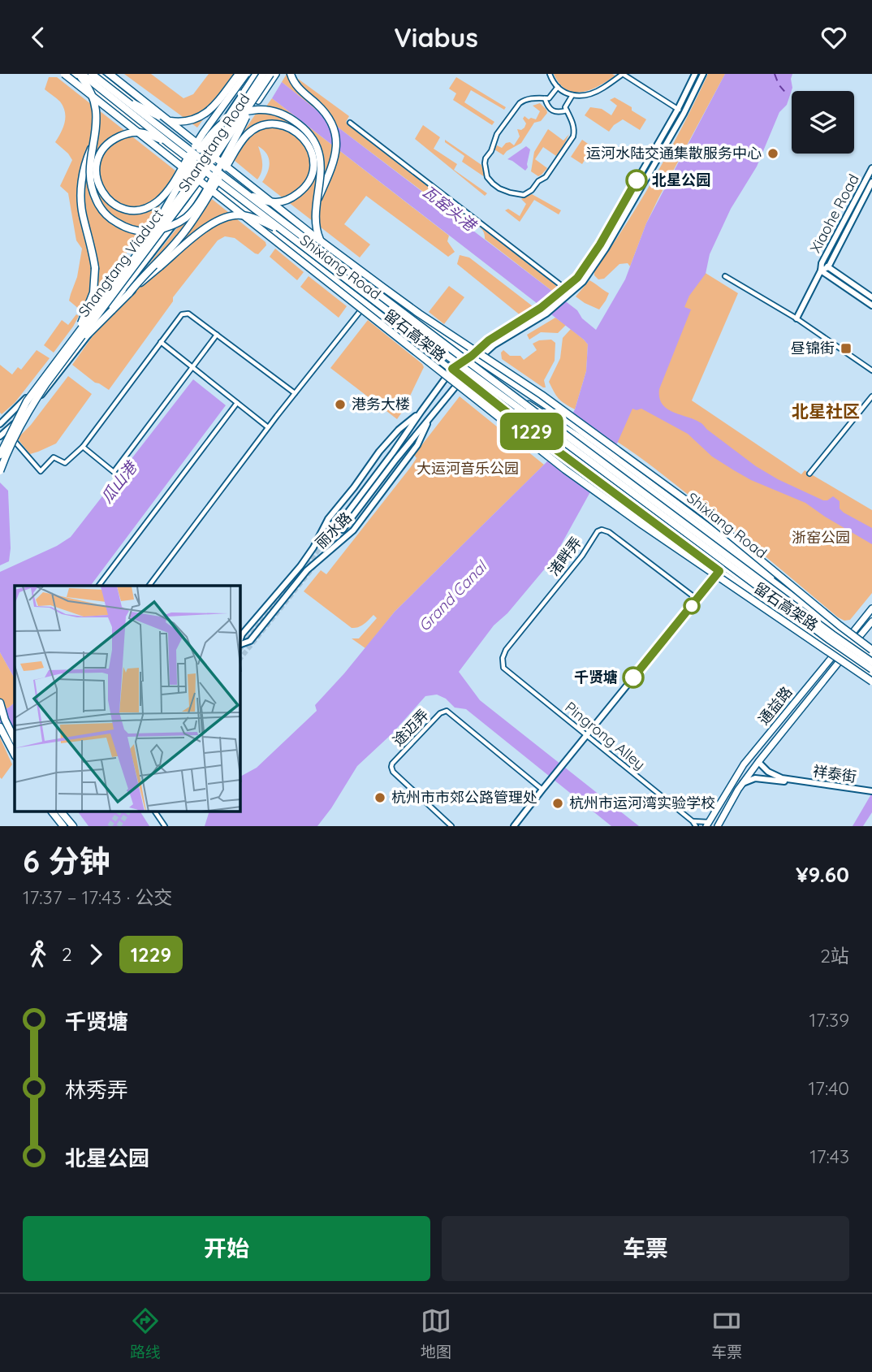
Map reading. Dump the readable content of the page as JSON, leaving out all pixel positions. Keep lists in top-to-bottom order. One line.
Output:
{"streets":{"highway":["Shangtang Viaduct","留石高架路"],"main road":["Shangtang Road","Xiaohe Road","Shixiang Road","丽水路","通益路","祥泰街"],"street":["渚畔弄","途迈弄","Pingrong Alley"]},"crossings":[["Shangtang Road","Shangtang Viaduct"],["Shangtang Road","Shixiang Road"],["Shixiang Road","丽水路"],["Shixiang Road","通益路"],["渚畔弄","Pingrong Alley"],["通益路","祥泰街"]],"districts":["北星社区"],"water":["瓦窑头港","瓜山港","Grand Canal"],"parks":["大运河音乐公园","浙窑公园"],"places":{"other":["运河水陆交通集散服务中心","北星公园","港务大楼","千贤塘","杭州市市郊公路管理处","杭州市运河湾实验学校"],"transit":["昼锦街"]},"lines":["bus line 1229"],"page":{"header":"Viabus","on_map":"1229","heading":["6 分钟","17:37 – 17:43 · 公交","¥9.60"],"legs":["2","1229","2站"],"list":[{"name":"千贤塘","value":"17:39"},{"name":"林秀弄","value":"17:40"},{"name":"北星公园","value":"17:43"}],"buttons":["开始","车票"],"tabs":["路线","地图","车票"]}}
